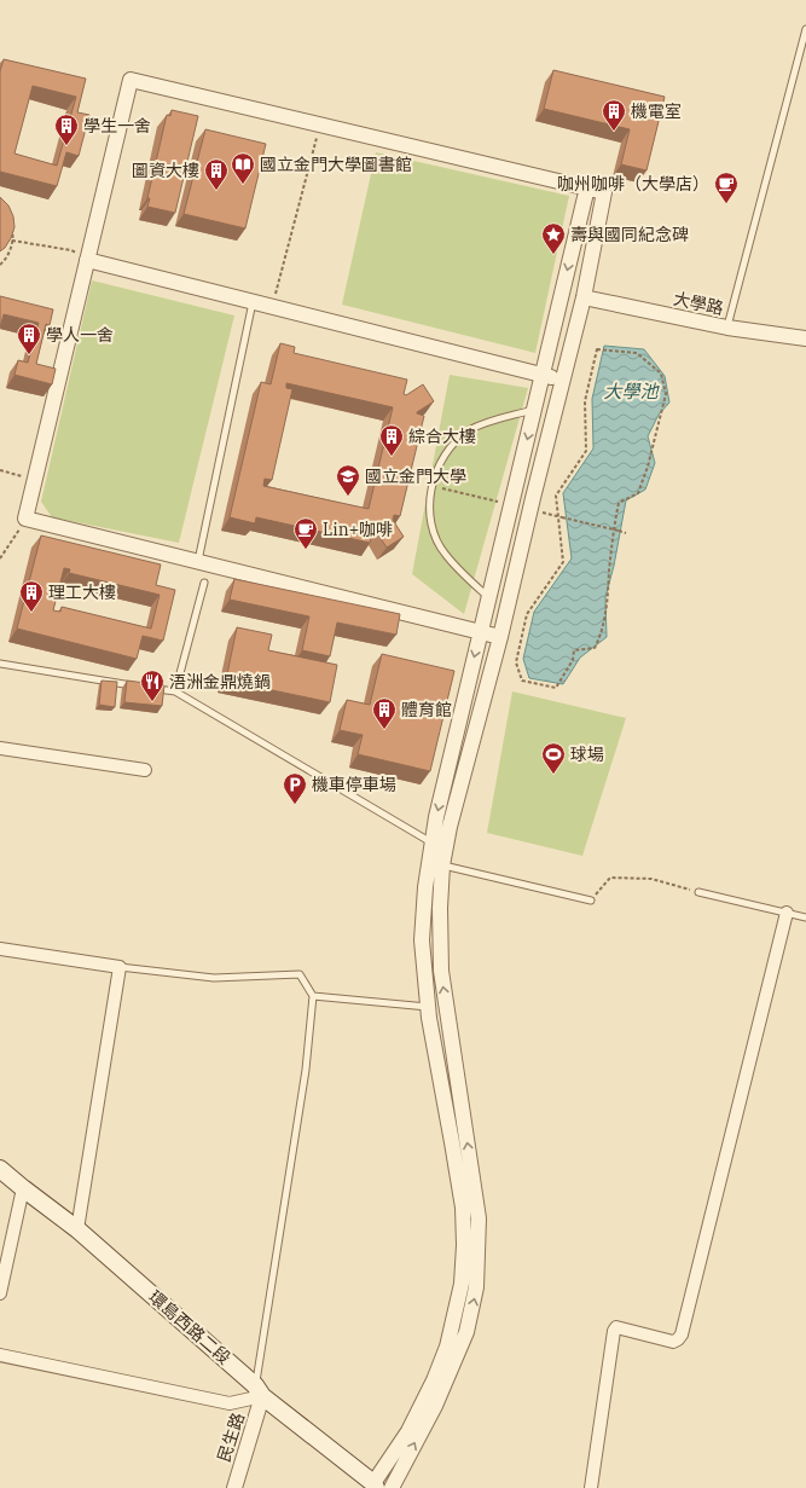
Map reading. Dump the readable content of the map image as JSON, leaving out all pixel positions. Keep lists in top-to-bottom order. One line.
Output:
{"streets":{"main road":["環島西路二段"],"street":["大學路","民生路"]},"crossings":[["環島西路二段","民生路"]],"water":["大學池"],"places":{"building":["機電室","學生一舍","圖資大樓","學人一舍","綜合大樓","理工大樓","體育館"],"library":["國立金門大學圖書館"],"cafe":["咖州咖啡（大學店）","Lin+咖啡"],"place":["壽與國同紀念碑"],"school or university":["國立金門大學"],"restaurant":["浯洲金鼎燒鍋"],"sports":["球場"],"parking":["機車停車場"]}}
